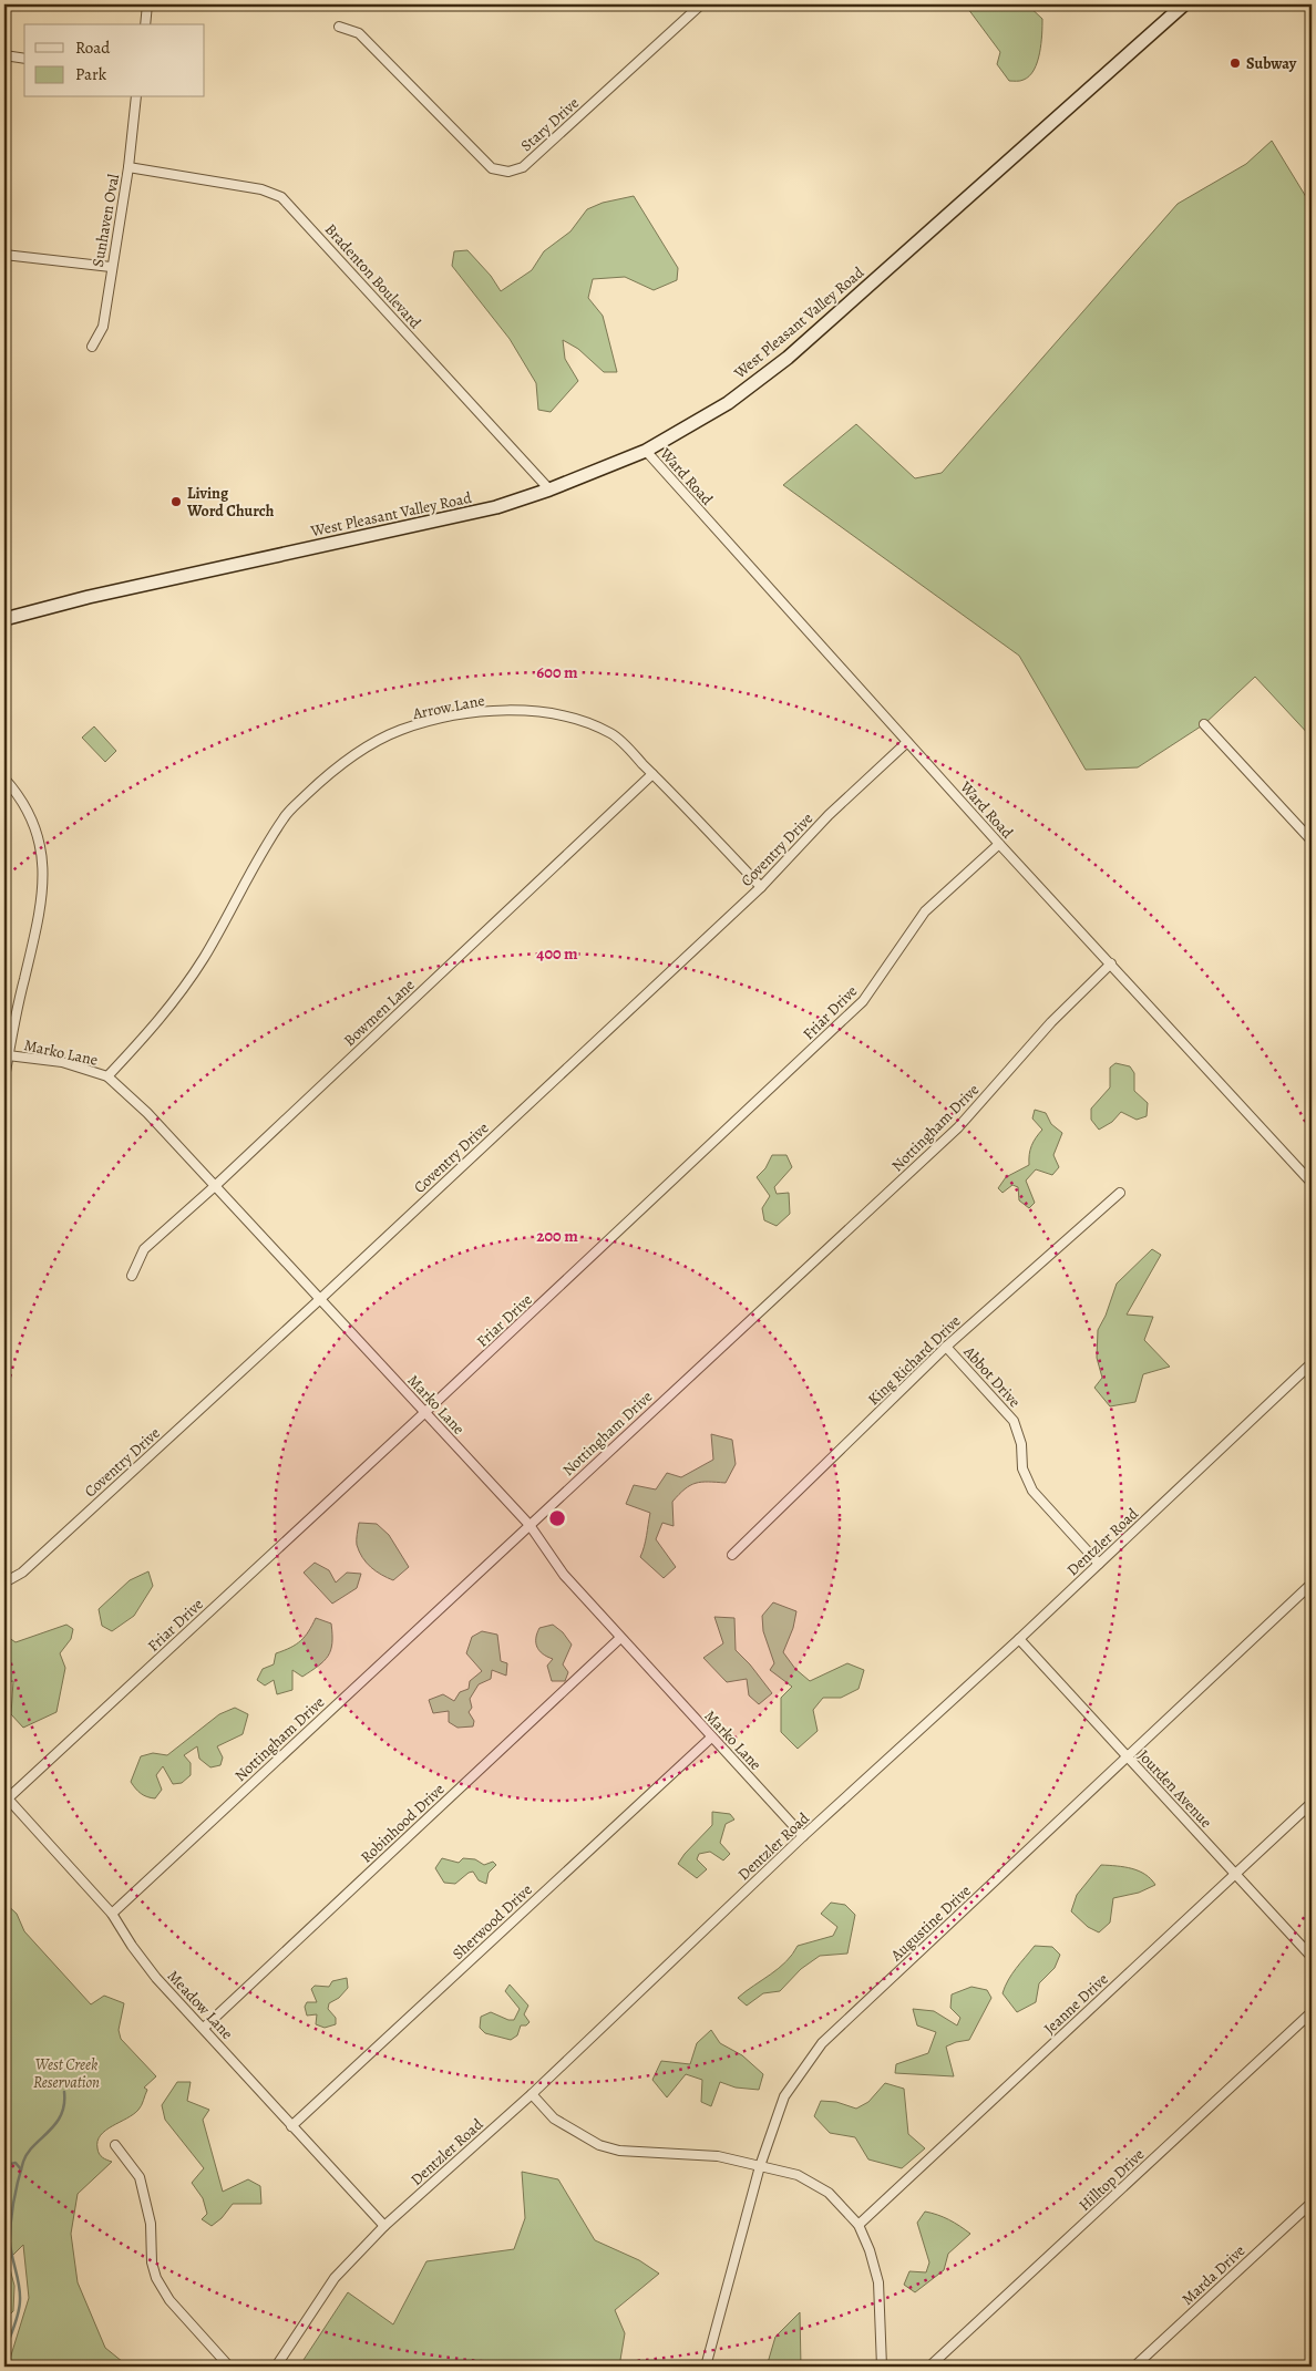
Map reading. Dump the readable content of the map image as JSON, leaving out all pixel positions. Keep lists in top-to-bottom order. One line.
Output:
{"streets":{"main road":["West Pleasant Valley Road"],"street":["Stary Drive","Sunhaven Oval","Bradenton Boulevard","Ward Road","Arrow Lane","Coventry Drive","Bowmen Lane","Friar Drive","Marko Lane","Nottingham Drive","King Richard Drive","Abbot Drive","Dentzler Road","Jourden Avenue","Robinhood Drive","Sherwood Drive","Augustine Drive","Jeanne Drive","Meadow Lane","Hilltop Drive","Marda Drive"]},"crossings":[["Sunhaven Oval","Bradenton Boulevard"],["Bradenton Boulevard","West Pleasant Valley Road"],["West Pleasant Valley Road","Ward Road"],["Ward Road","Coventry Drive"],["Ward Road","Friar Drive"],["Ward Road","Nottingham Drive"],["Arrow Lane","Coventry Drive"],["Arrow Lane","Bowmen Lane"],["Arrow Lane","Marko Lane"],["Coventry Drive","Marko Lane"],["Bowmen Lane","Marko Lane"],["Friar Drive","Marko Lane"],["Friar Drive","Meadow Lane"],["Marko Lane","Nottingham Drive"],["Marko Lane","Dentzler Road"],["Marko Lane","Robinhood Drive"],["Marko Lane","Sherwood Drive"],["Nottingham Drive","Meadow Lane"],["King Richard Drive","Abbot Drive"],["Abbot Drive","Dentzler Road"],["Dentzler Road","Jourden Avenue"],["Dentzler Road","Meadow Lane"],["Jourden Avenue","Augustine Drive"],["Jourden Avenue","Jeanne Drive"],["Robinhood Drive","Meadow Lane"],["Sherwood Drive","Meadow Lane"]],"parks":["West Creek Reservation"],"places":["Subway","Living Word Church"],"legend":["Road","Park"],"rings":["600 m","400 m","200 m"]}
